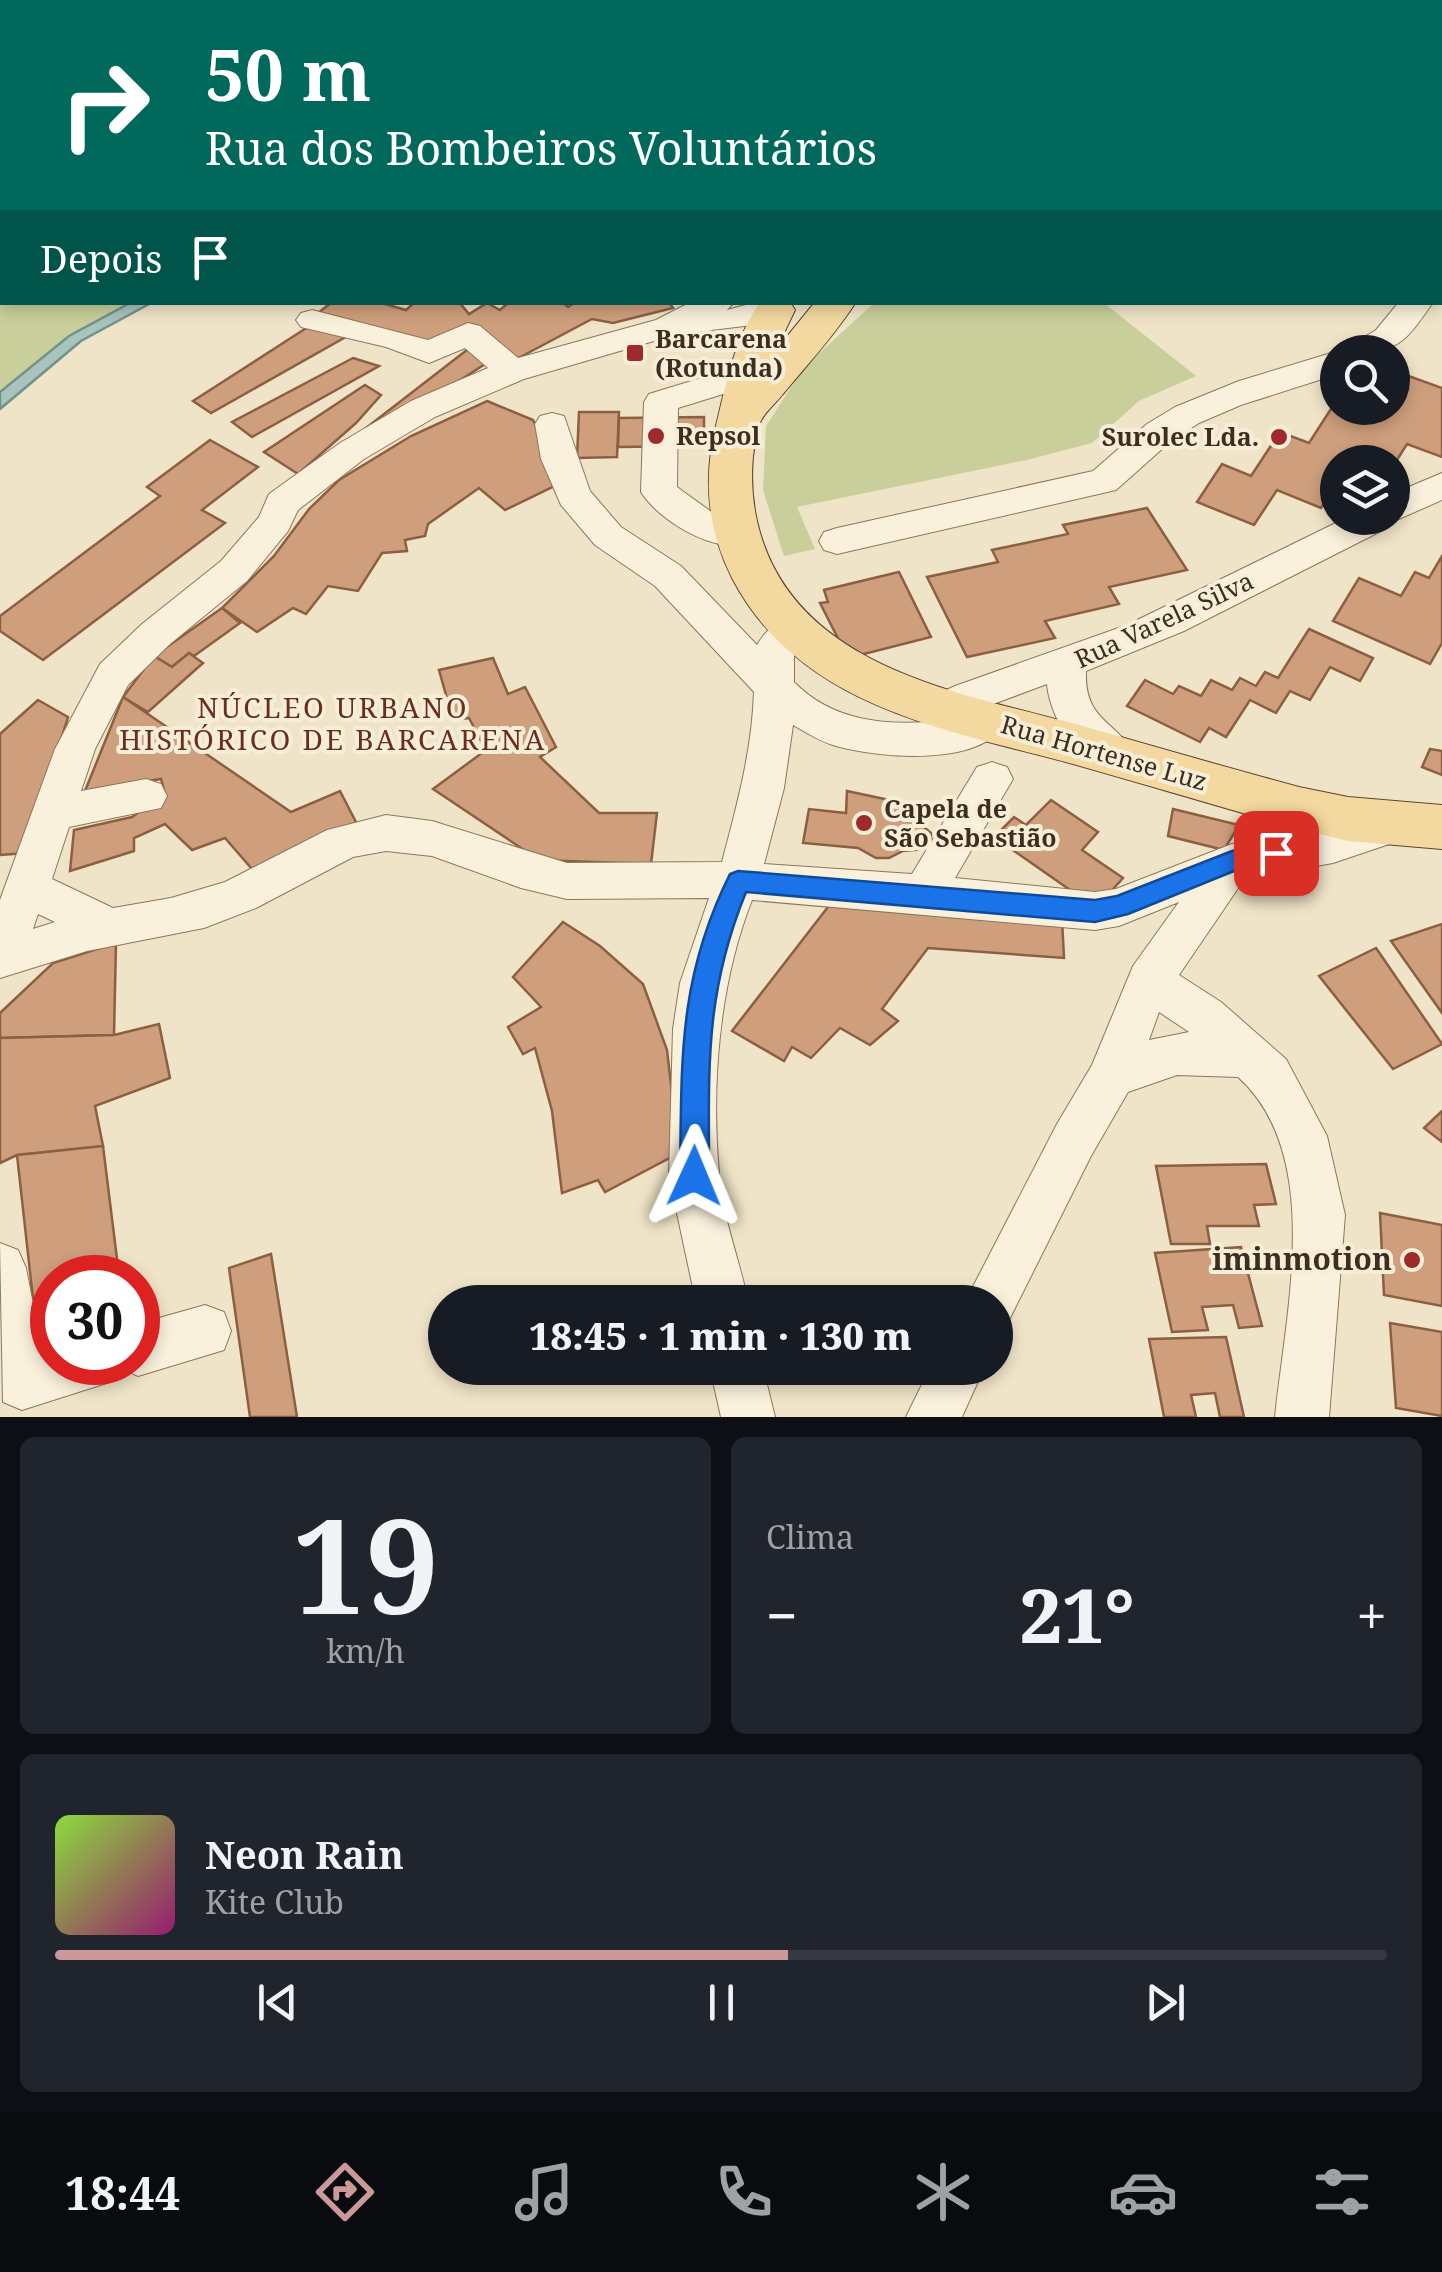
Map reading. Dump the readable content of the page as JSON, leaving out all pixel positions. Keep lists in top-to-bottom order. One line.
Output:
{"streets":{"main road":["Rua Hortense Luz"],"street":["Rua Varela Silva"]},"crossings":[["Rua Varela Silva","Rua Hortense Luz"]],"districts":["NÚCLEO URBANO HISTÓRICO DE BARCARENA"],"places":{"transit":["Barcarena (Rotunda)"],"other":["Repsol","Surolec Lda.","Capela de São Sebastião","iminmotion"]},"page":{"turn":["50 m","Rua dos Bombeiros Voluntários"],"then":"Depois","limit":"30","trip":"18:45 · 1 min · 130 m","tile":[["19","km/h"],"Clima"],"heat":["−","21°","+"],"song":["Neon Rain","Kite Club"],"tabs":"18:44"}}
